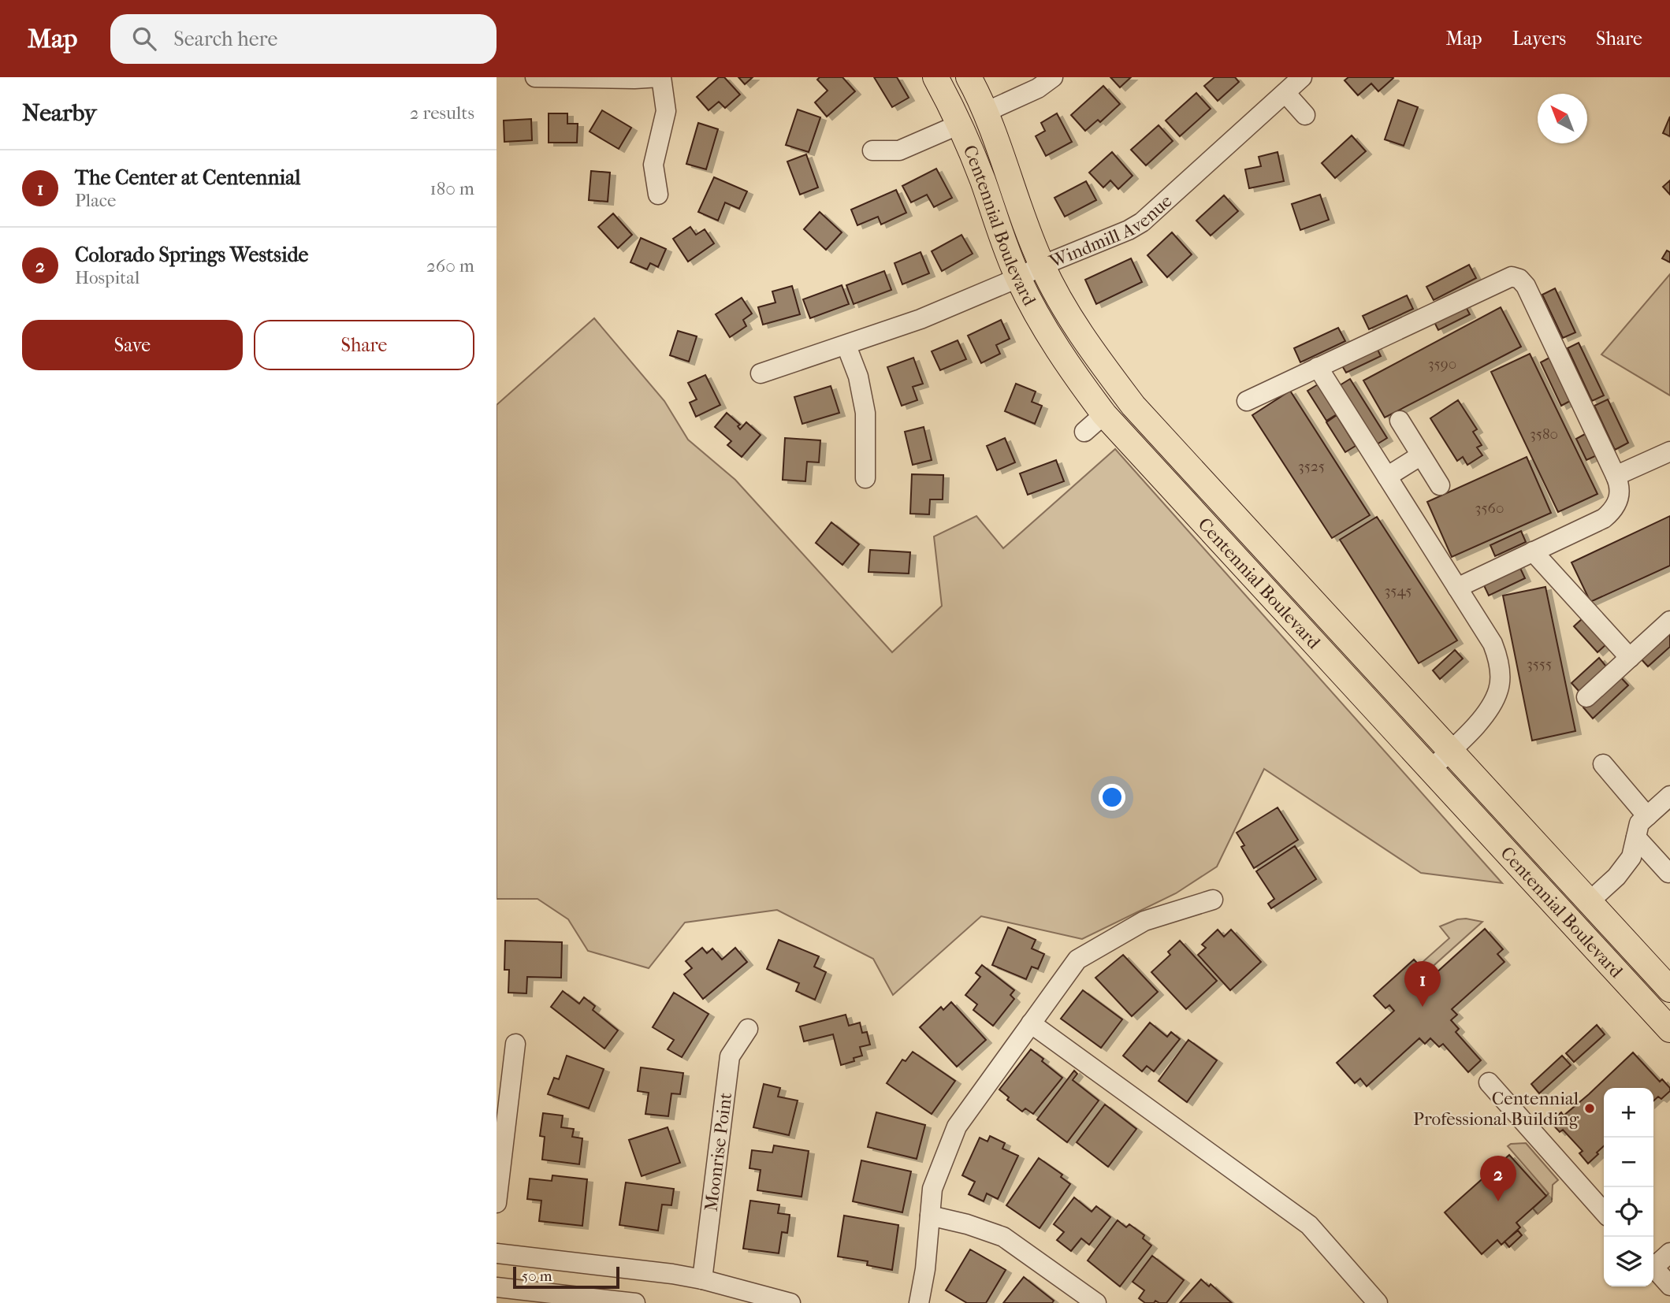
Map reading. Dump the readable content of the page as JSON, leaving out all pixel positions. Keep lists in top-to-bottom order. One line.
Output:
{"streets":{"main road":["Centennial Boulevard"],"street":["Windmill Avenue","Moonrise Point"]},"crossings":[["Centennial Boulevard","Windmill Avenue"]],"places":["Centennial Professional Building"],"house_numbers":["3590","3580","3525","3560","3545","3555"],"scale_bar":"50 m","north":"top left","page":{"header":"Map","search":"Search here","nav":["Map","Layers","Share"],"heading":["Nearby","2 results"],"list":[{"mark":"1","name":"The Center at Centennial","note":"Place","value":"180 m"},{"mark":"2","name":"Colorado Springs Westside","note":"Hospital","value":"260 m"}],"buttons":["Save","Share"],"pins":["1","2"],"map_buttons":["+","−"],"scale":"50 m"}}
